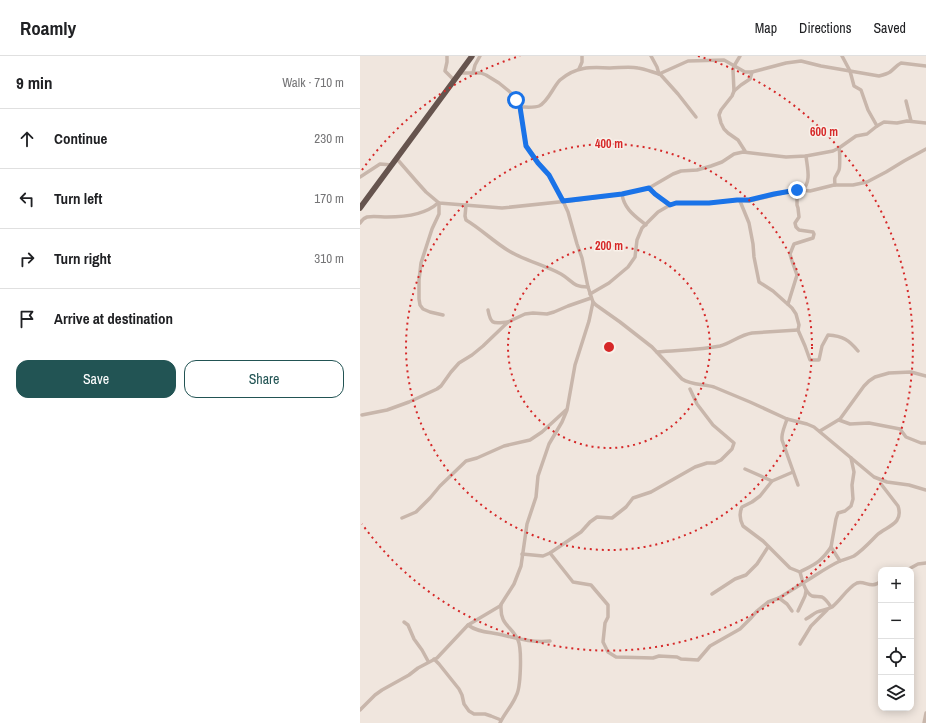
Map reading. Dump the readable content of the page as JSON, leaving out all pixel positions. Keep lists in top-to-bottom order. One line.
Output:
{"page":{"header":"Roamly","nav":["Map","Directions","Saved"],"heading":["9 min","Walk · 710 m"],"list":[["Continue","230 m"],["Turn left","170 m"],["Turn right","310 m"],"Arrive at destination"],"buttons":["Save","Share"],"map_buttons":["+","−"]},"rings":["600 m","400 m","200 m"]}
